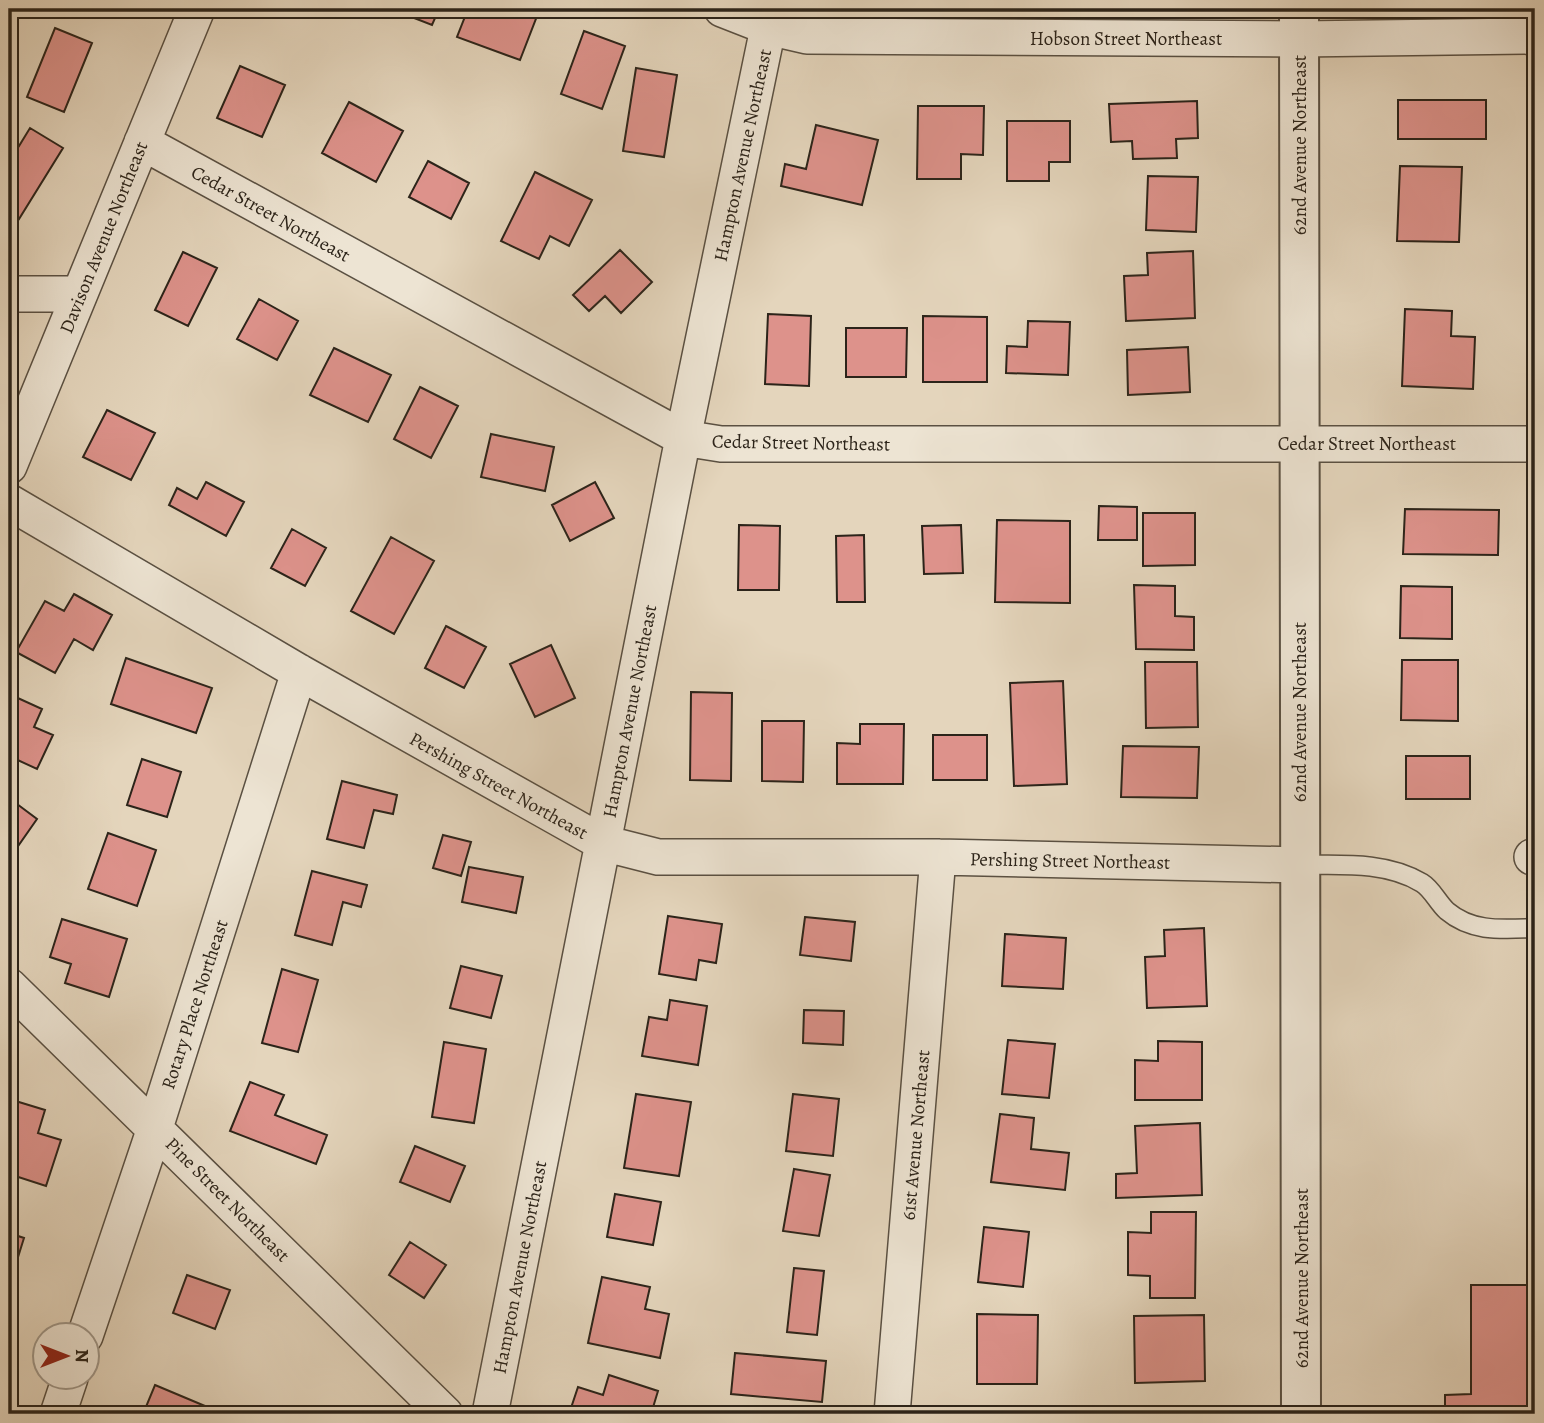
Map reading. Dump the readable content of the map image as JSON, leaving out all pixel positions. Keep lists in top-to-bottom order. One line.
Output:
{"streets":{"street":["Hobson Street Northeast","62nd Avenue Northeast","Hampton Avenue Northeast","Cedar Street Northeast","Davison Avenue Northeast","Pershing Street Northeast","Rotary Place Northeast","61st Avenue Northeast","Pine Street Northeast"]},"crossings":[["Hobson Street Northeast","62nd Avenue Northeast"],["Hobson Street Northeast","Hampton Avenue Northeast"],["62nd Avenue Northeast","Cedar Street Northeast"],["62nd Avenue Northeast","Pershing Street Northeast"],["Hampton Avenue Northeast","Cedar Street Northeast"],["Hampton Avenue Northeast","Pershing Street Northeast"],["Cedar Street Northeast","Davison Avenue Northeast"],["Pershing Street Northeast","Rotary Place Northeast"],["Pershing Street Northeast","61st Avenue Northeast"],["Rotary Place Northeast","Pine Street Northeast"]],"north":"right"}
